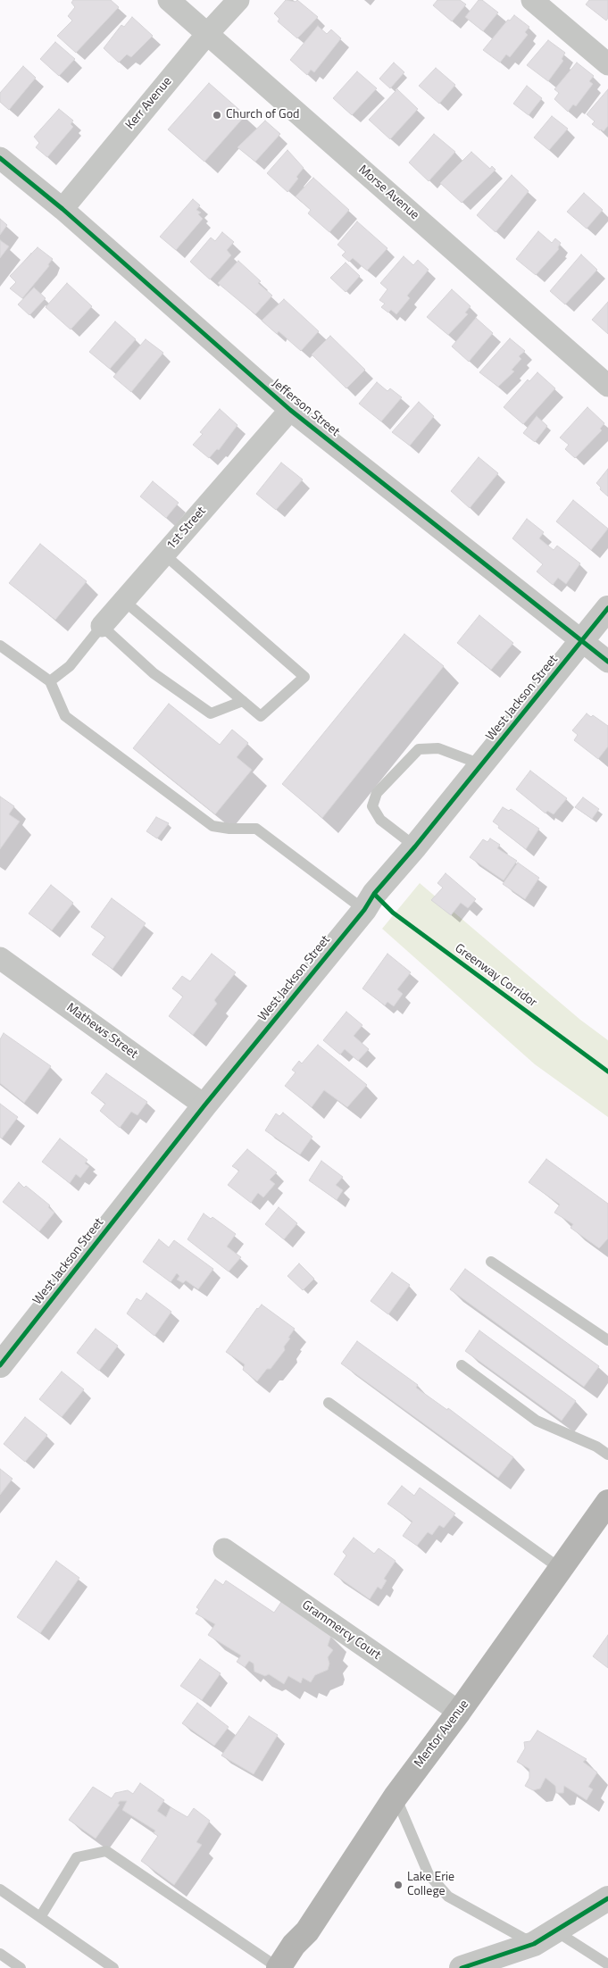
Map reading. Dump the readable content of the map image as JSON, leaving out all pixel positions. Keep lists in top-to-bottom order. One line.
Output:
{"streets":{"main road":["Mentor Avenue"],"street":["Kerr Avenue","Morse Avenue","Jefferson Street","1st Street","West Jackson Street","Mathews Street","Grammercy Court"],"cycle path":["Greenway Corridor"]},"crossings":[["Kerr Avenue","Morse Avenue"],["Kerr Avenue","Jefferson Street"],["Jefferson Street","1st Street"],["Jefferson Street","West Jackson Street"],["West Jackson Street","Mathews Street"],["Grammercy Court","Mentor Avenue"]],"places":["Church of God","Lake Erie College"]}
